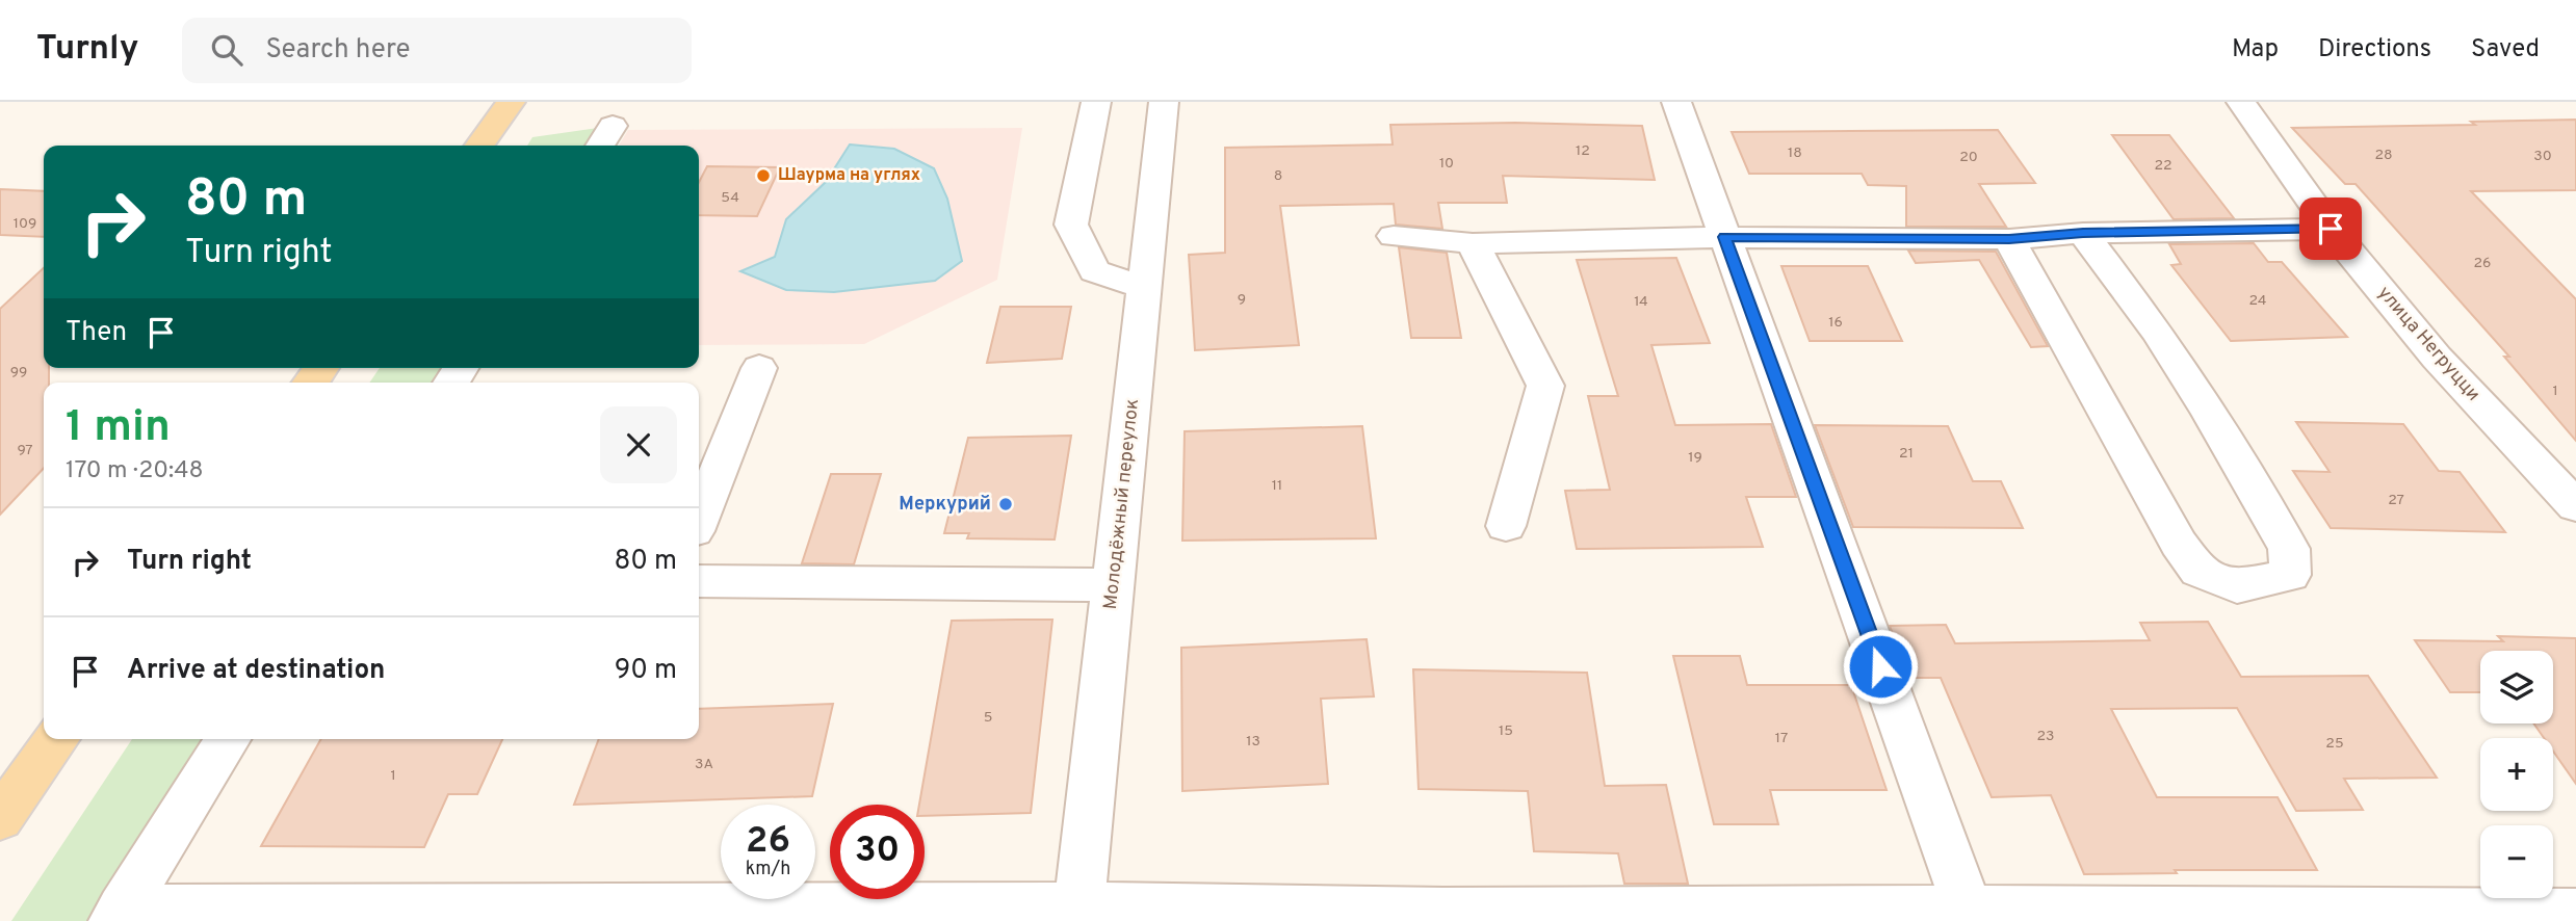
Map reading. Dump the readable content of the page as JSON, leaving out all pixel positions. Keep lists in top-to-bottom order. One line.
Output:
{"streets":{"street":["улица Негруцци","Молодёжный переулок"]},"places":["Шаурма на углях","Меркурий"],"house_numbers":["12","18","28","30","20","10","22","8","54","109","26","9","24","14","16","99","1","97","21","19","11","27","5","15","23","17","13","25","3A","1"],"page":{"header":"Turnly","search":"Search here","nav":["Map","Directions","Saved"],"turn":["80 m","Turn right"],"then":"Then","heading":["1 min","170 m · 20:48"],"list":[{"name":"Turn right","value":"80 m"},{"name":"Arrive at destination","value":"90 m"}],"map_buttons":["+","−"],"speed":"26 km/h","limit":"30"}}
